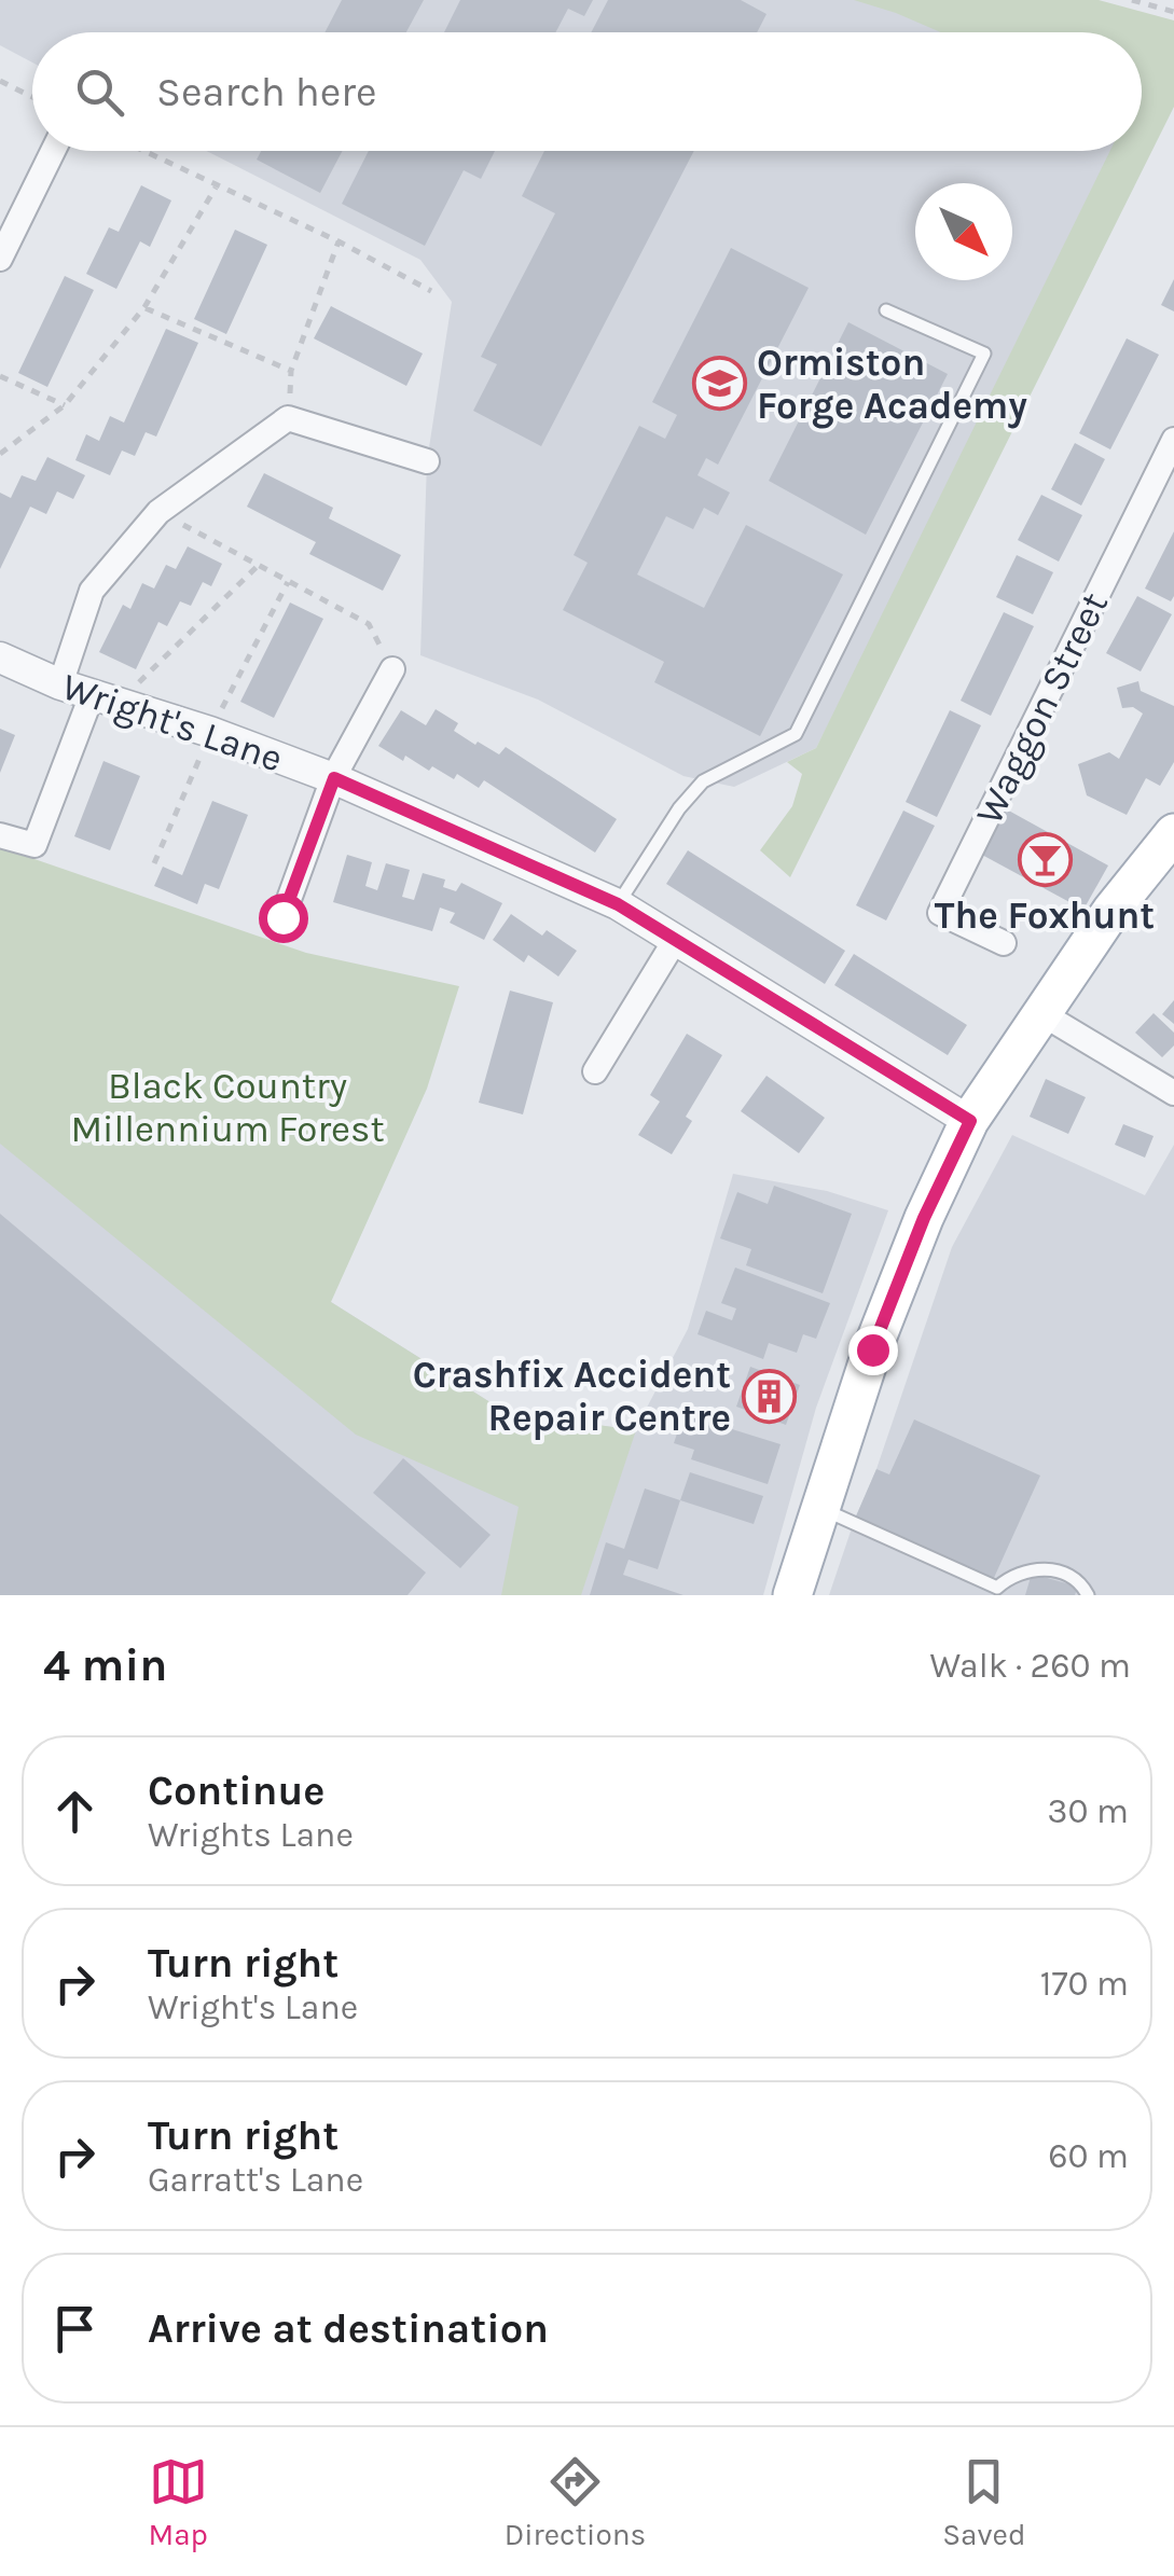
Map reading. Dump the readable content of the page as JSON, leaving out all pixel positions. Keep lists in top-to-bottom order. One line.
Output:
{"streets":{"street":["Waggon Street","Wright's Lane"]},"parks":["Black Country Millennium Forest"],"places":{"school or university":["Ormiston Forge Academy"],"bar":["The Foxhunt"],"building":["Crashfix Accident Repair Centre"]},"north":"bottom right","page":{"search":"Search here","heading":["4 min","Walk · 260 m"],"list":[["Continue","Wrights Lane","30 m"],["Turn right","Wright's Lane","170 m"],["Turn right","Garratt's Lane","60 m"],"Arrive at destination"],"nav":["Map","Directions","Saved"]}}
